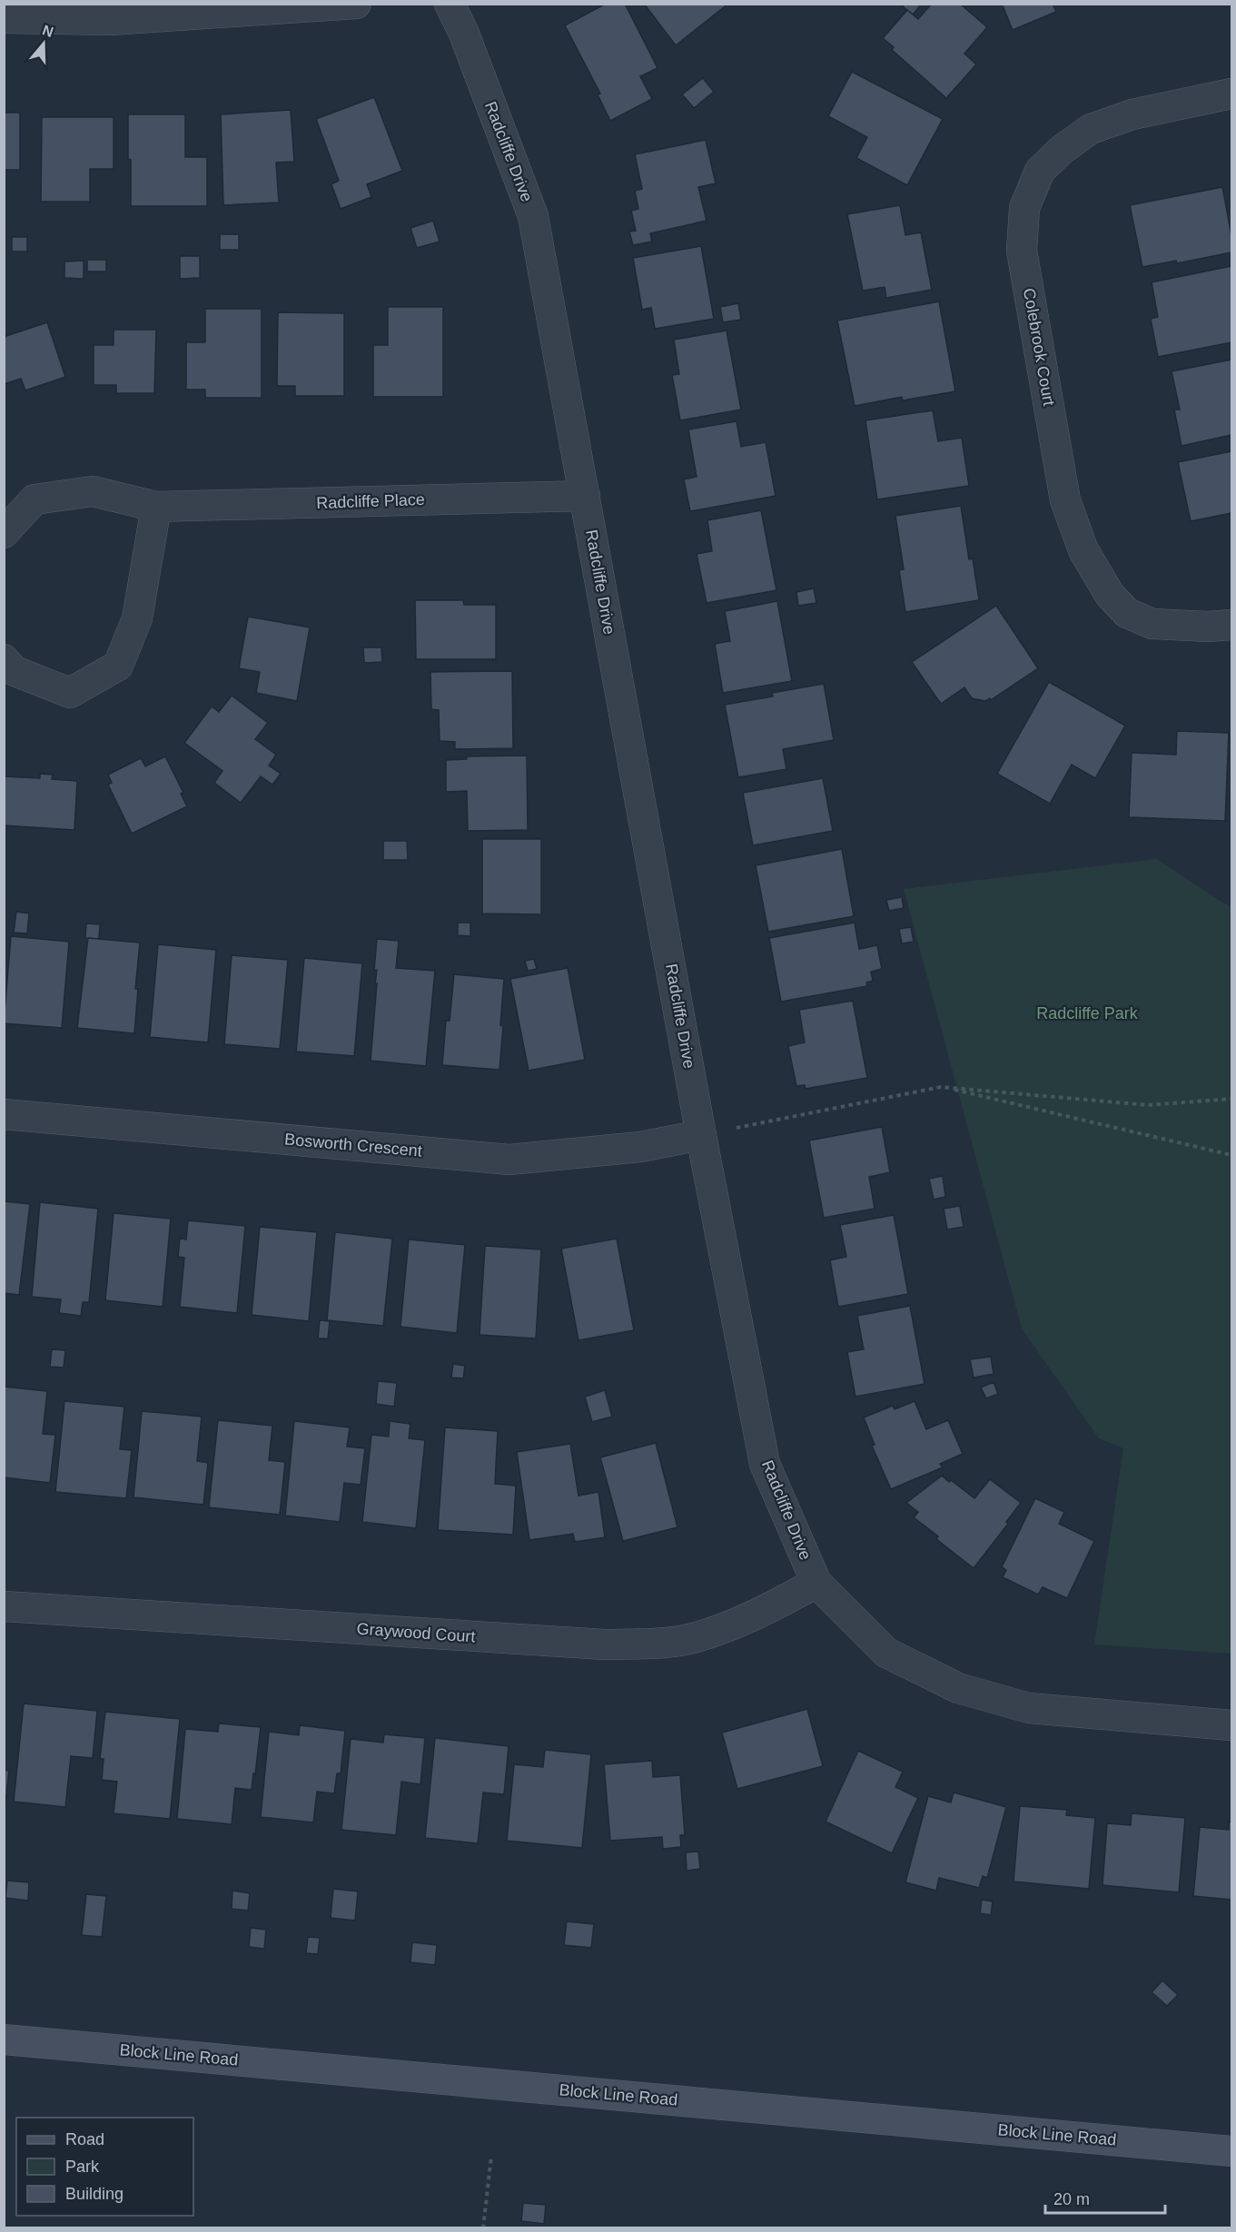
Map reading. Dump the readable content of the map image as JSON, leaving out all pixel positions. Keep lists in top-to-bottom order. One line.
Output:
{"streets":{"street":["Radcliffe Drive","Colebrook Court","Radcliffe Place","Bosworth Crescent","Graywood Court","Block Line Road"]},"crossings":[["Radcliffe Drive","Radcliffe Place"],["Radcliffe Drive","Bosworth Crescent"],["Radcliffe Drive","Graywood Court"]],"parks":["Radcliffe Park"],"legend":["Road","Park","Building"],"scale_bar":"20 m","north":"top"}
